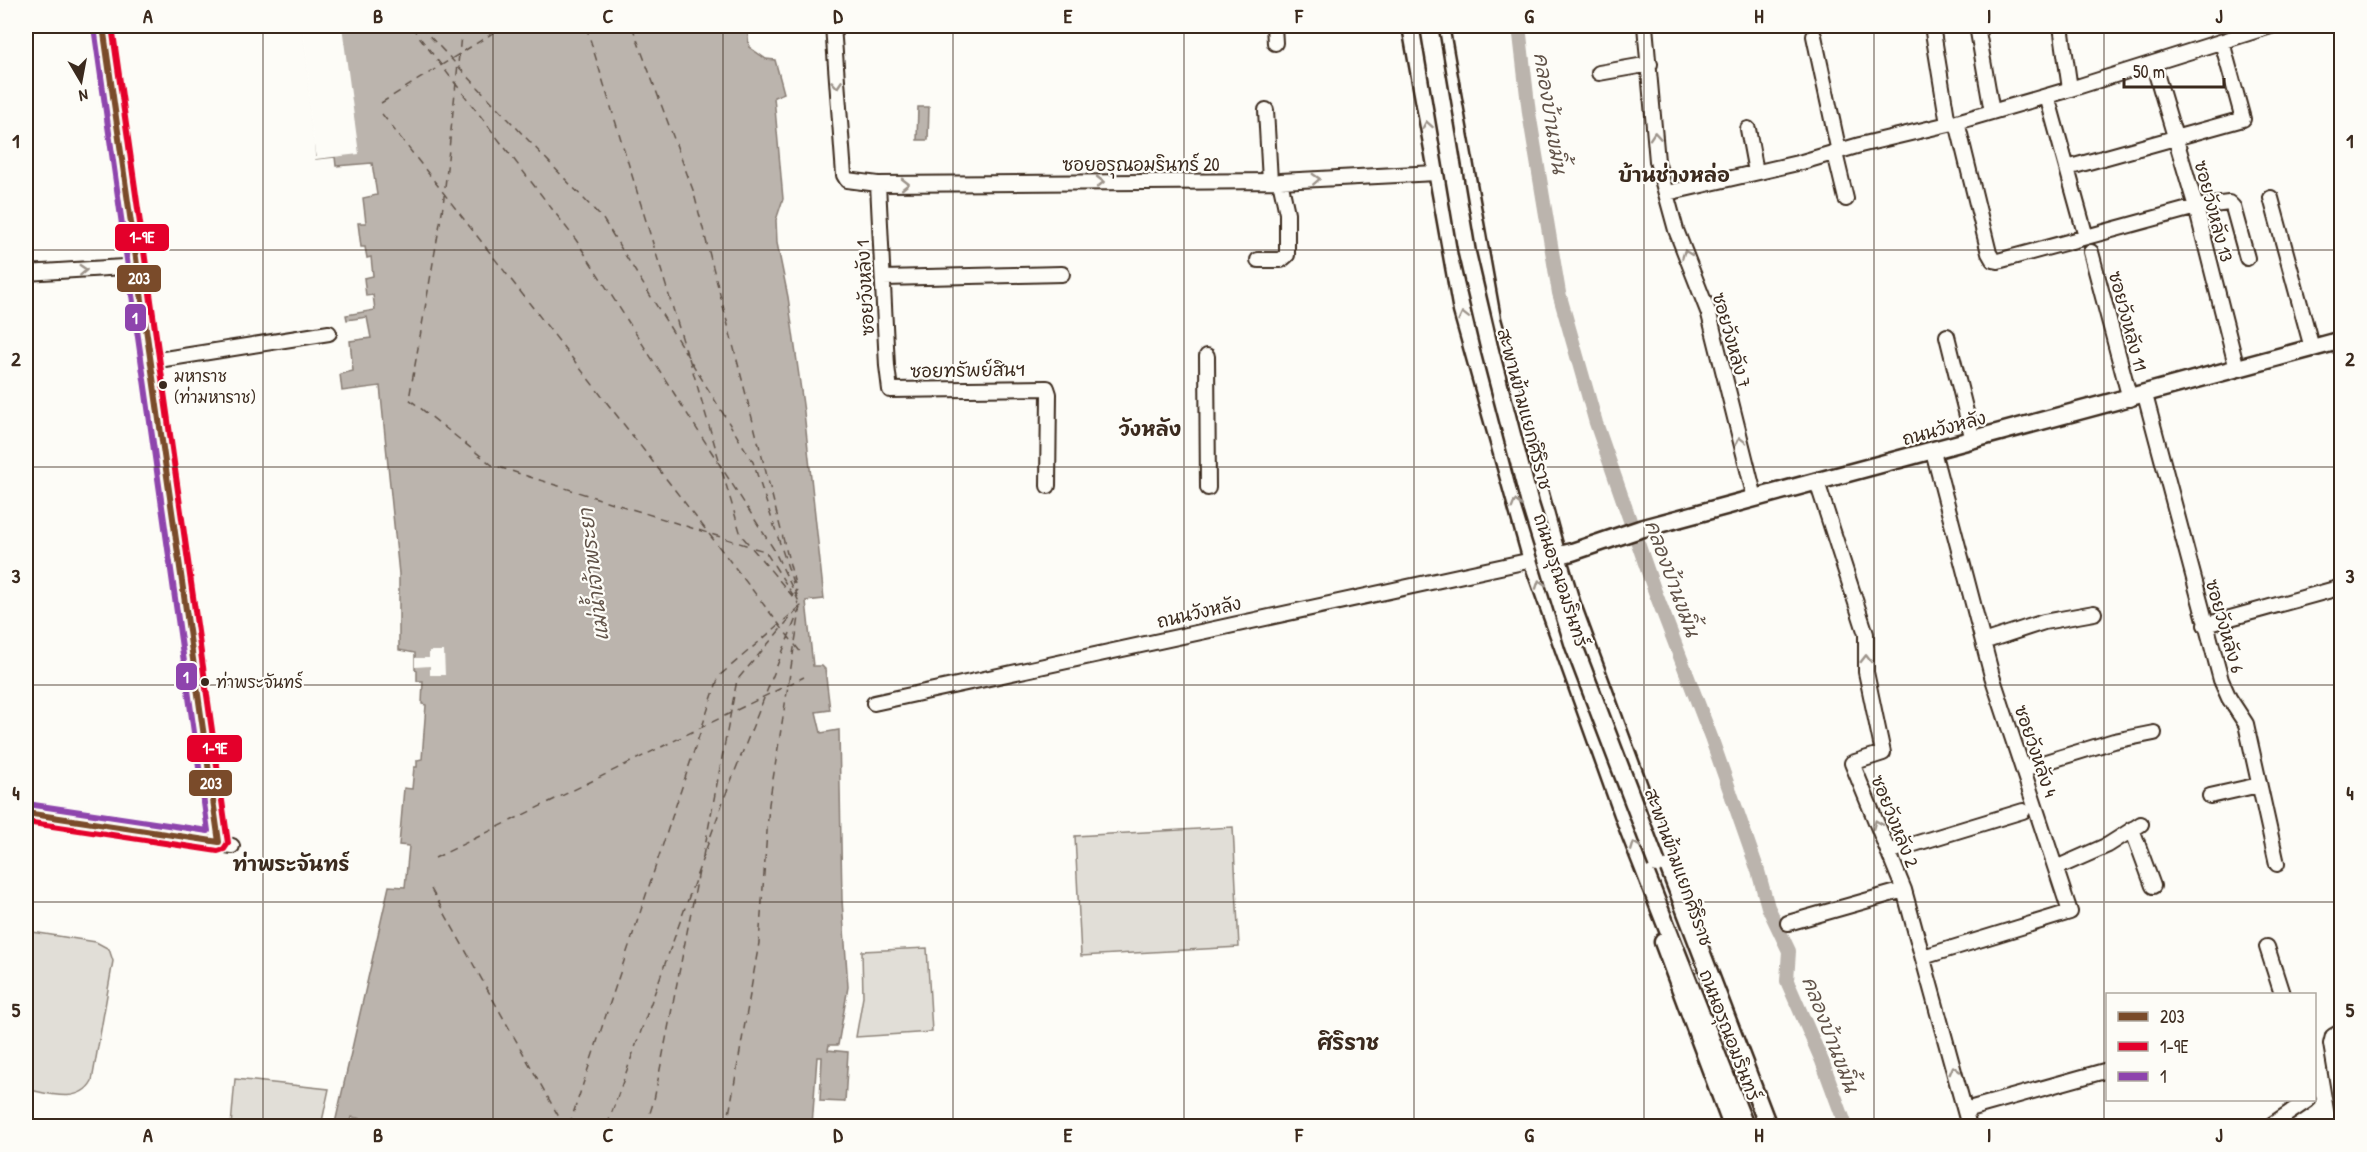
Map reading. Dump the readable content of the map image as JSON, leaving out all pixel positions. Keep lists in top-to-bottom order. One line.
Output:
{"streets":{"main road":["สะพานข้ามแยกศิริราช","ถนนวังหลัง","ถนนอรุณอมรินทร์"],"street":["ซอยอรุณอมรินทร์ 20","ซอยวังหลัง 13","ซอยวังหลัง 1","ซอยวังหลัง 11","ซอยวังหลัง 7","ซอยทรัพย์สินฯ","ซอยวังหลัง 6","ซอยวังหลัง 4","ซอยวังหลัง 2"]},"crossings":[["ซอยอรุณอมรินทร์ 20","ซอยวังหลัง 1"],["ซอยอรุณอมรินทร์ 20","ถนนอรุณอมรินทร์"],["ซอยวังหลัง 13","ถนนวังหลัง"],["ซอยวังหลัง 1","ซอยทรัพย์สินฯ"],["ซอยวังหลัง 11","ถนนวังหลัง"],["ซอยวังหลัง 11","ซอยวังหลัง 6"],["ซอยวังหลัง 7","ถนนวังหลัง"],["ถนนวังหลัง","ถนนอรุณอมรินทร์"],["ถนนวังหลัง","ซอยวังหลัง 6"],["ถนนวังหลัง","ซอยวังหลัง 4"],["ถนนวังหลัง","ซอยวังหลัง 2"],["ซอยวังหลัง 4","ซอยวังหลัง 2"]],"one_way":["ซอยอรุณอมรินทร์ 20","ซอยวังหลัง 7","ซอยวังหลัง 2"],"districts":["บ้านช่างหล่อ","วังหลัง","ท่าพระจันทร์","ศิริราช"],"water":["คลองบ้านขมิ้น","แม่น้ำเจ้าพระยา"],"places":["มหาราช (ท่ามหาราช)","ท่าพระจันทร์"],"lines":["transit line 203","transit line 1-9E","transit line 1"],"legend":["203","1-9E","1"],"scale_bar":"50 m","north":"bottom","grid":{"columns":["A","B","C","D","E","F","G","H","I","J"],"rows":["1","2","3","4","5"]}}
